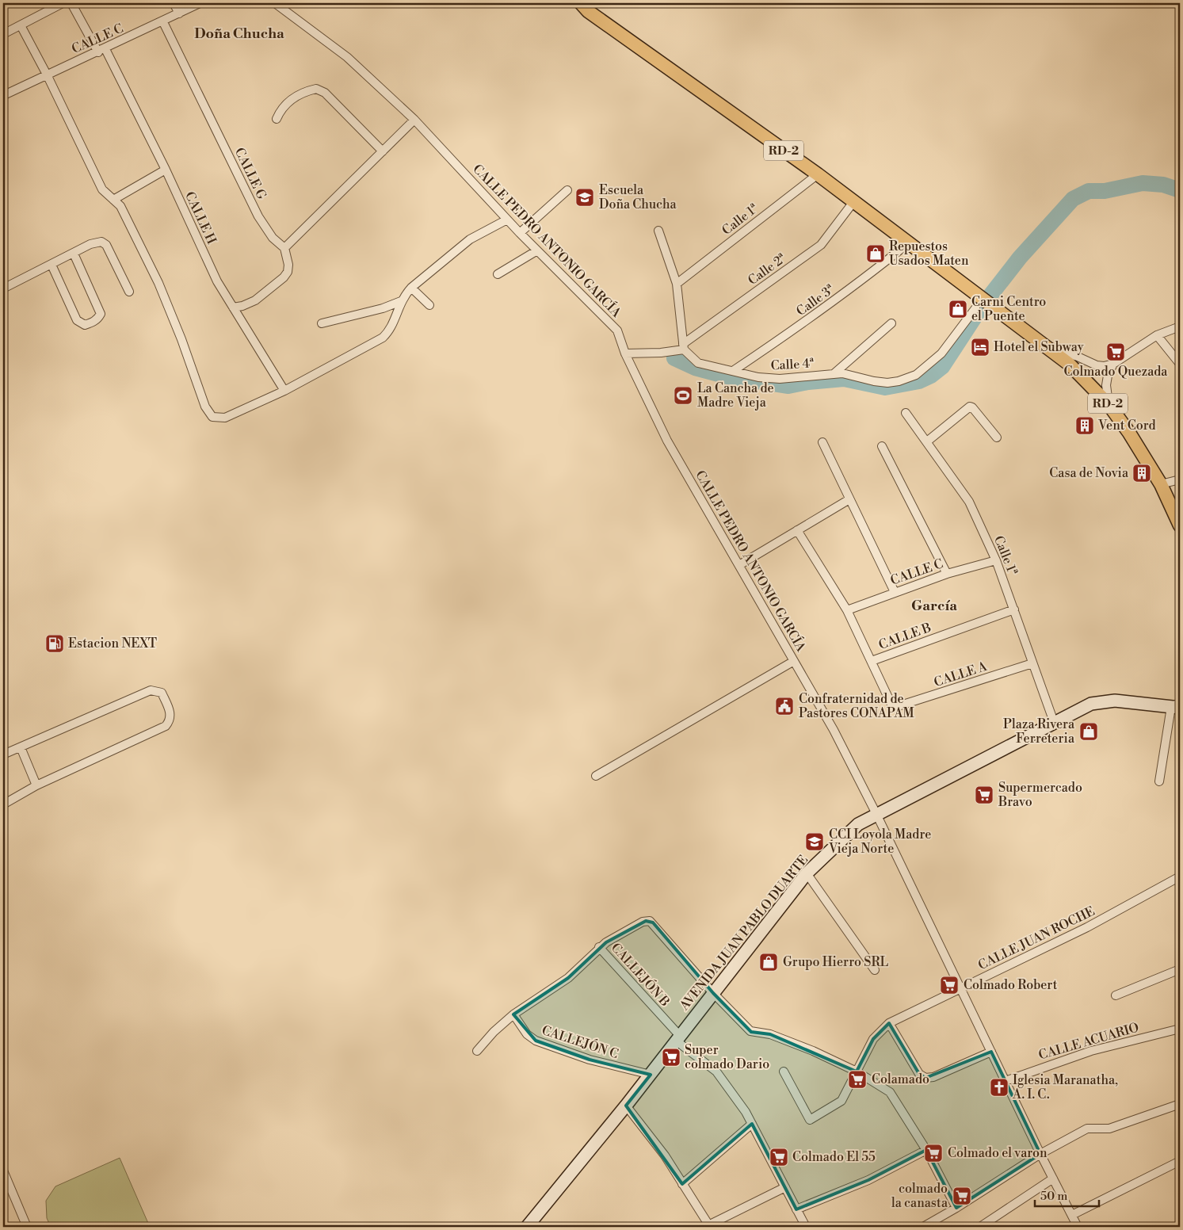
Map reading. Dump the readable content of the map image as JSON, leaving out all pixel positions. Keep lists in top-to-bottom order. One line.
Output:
{"streets":{"main road":["RD-2","AVENIDA JUAN PABLO DUARTE"],"street":["CALLE C","CALLE G","CALLE H","Calle 1ª","CALLE PEDRO ANTONIO GARCÍA","Calle 2ª","Calle 3ª","Calle 4ª","CALLE B","CALLE A","CALLE JUAN ROCHE","CALLEJÓN B","CALLE ACUARIO","CALLEJÓN C"]},"crossings":[["CALLE C","CALLE G"],["CALLE C","CALLE H"],["CALLE C","Calle 1ª"],["RD-2","Calle 1ª"],["RD-2","Calle 2ª"],["RD-2","Calle 3ª"],["RD-2","Calle 4ª"],["Calle 1ª","CALLE B"],["Calle 1ª","CALLE A"],["Calle 1ª","AVENIDA JUAN PABLO DUARTE"],["CALLE PEDRO ANTONIO GARCÍA","AVENIDA JUAN PABLO DUARTE"],["CALLE PEDRO ANTONIO GARCÍA","CALLE JUAN ROCHE"],["CALLE PEDRO ANTONIO GARCÍA","CALLE ACUARIO"],["Calle 2ª","Calle 4ª"],["Calle 3ª","Calle 4ª"],["CALLE B","CALLE A"],["AVENIDA JUAN PABLO DUARTE","CALLEJÓN B"],["AVENIDA JUAN PABLO DUARTE","CALLEJÓN C"]],"districts":["Doña Chucha","García"],"places":{"school or university":["Escuela Doña Chucha","CCI Loyola Madre Vieja Norte"],"shop":["Repuestos Usados Maten","Carni Centro el Puente","Plaza Rivera Ferreteria","Grupo Hierro SRL"],"hotel":["Hotel el Subway"],"supermarket":["Colmado Quezada","Supermercado Bravo","Colmado Robert","Super colmado Dario","Colamado","Colmado el varon","Colmado El 55","colmado la canasta"],"sports":["La Cancha de Madre Vieja"],"building":["Vent Cord","Casa de Novia"],"fuel station":["Estacion NEXT"],"public building":["Confraternidad de Pastores CONAPAM"],"church":["Iglesia Maranatha, A. I. C."]},"scale_bar":"50 m"}
